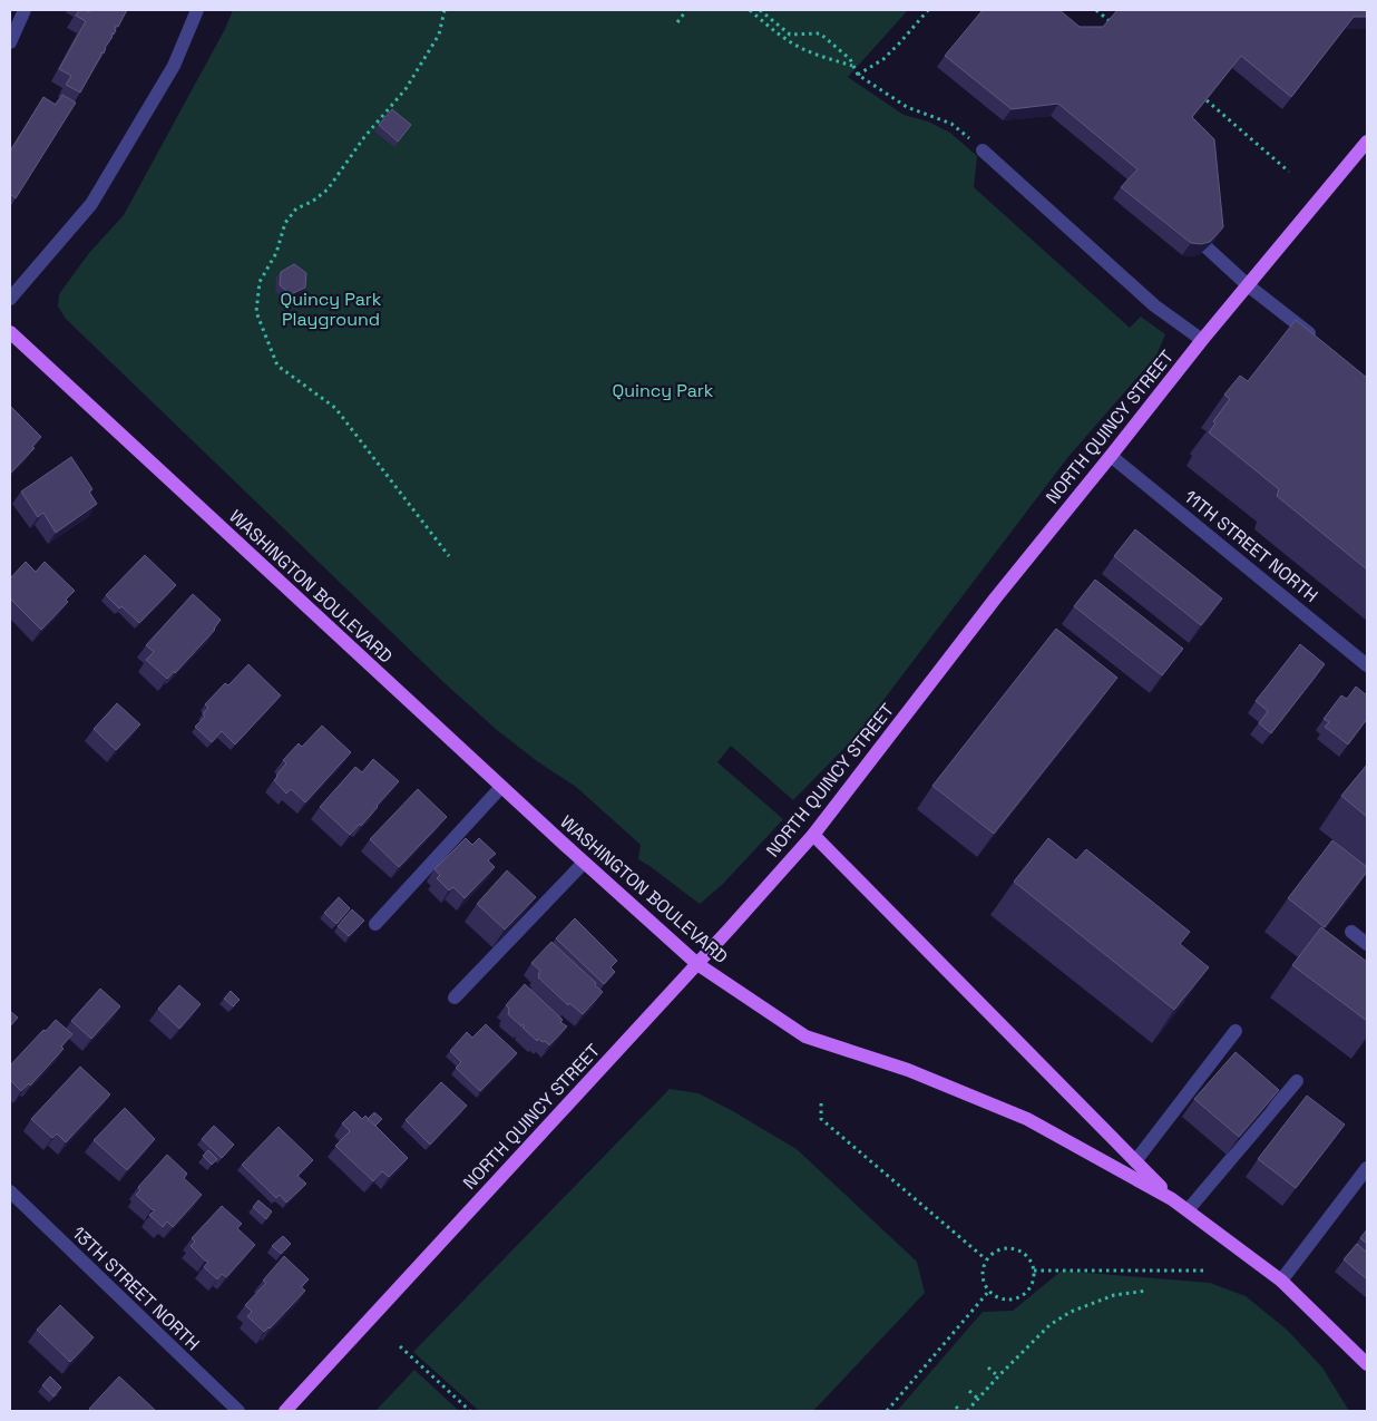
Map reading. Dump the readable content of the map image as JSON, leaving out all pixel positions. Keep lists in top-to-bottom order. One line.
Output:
{"streets":{"main road":["NORTH QUINCY STREET","WASHINGTON BOULEVARD"],"street":["11TH STREET NORTH","13TH STREET NORTH"]},"crossings":[["NORTH QUINCY STREET","11TH STREET NORTH"],["NORTH QUINCY STREET","WASHINGTON BOULEVARD"]],"parks":["Quincy Park Playground","Quincy Park"]}
